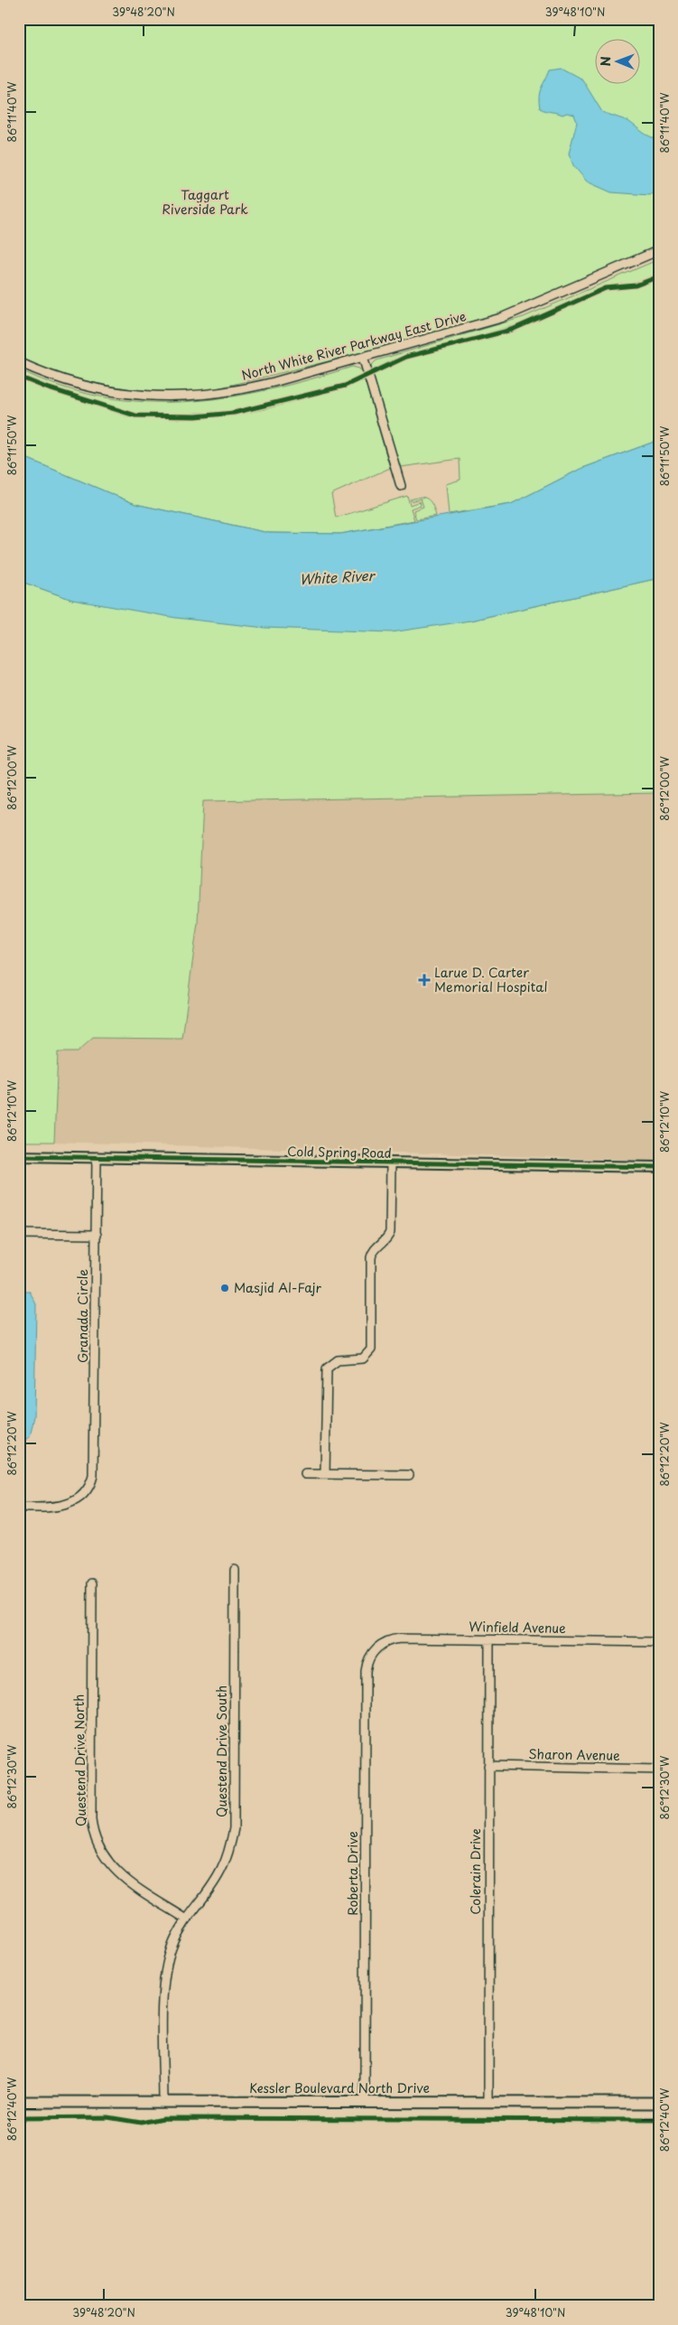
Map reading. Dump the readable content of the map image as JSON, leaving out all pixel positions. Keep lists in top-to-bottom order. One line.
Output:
{"streets":{"main road":["Kessler Boulevard North Drive"],"street":["North White River Parkway East Drive","Cold Spring Road","Granada Circle","Winfield Avenue","Questend Drive South","Sharon Avenue","Questend Drive North","Colerain Drive","Roberta Drive"]},"crossings":[["Cold Spring Road","Granada Circle"],["Winfield Avenue","Colerain Drive"],["Winfield Avenue","Roberta Drive"],["Questend Drive South","Questend Drive North"],["Questend Drive South","Kessler Boulevard North Drive"],["Sharon Avenue","Colerain Drive"],["Colerain Drive","Kessler Boulevard North Drive"],["Roberta Drive","Kessler Boulevard North Drive"]],"water":["White River"],"parks":["Taggart Riverside Park"],"places":{"health":["Larue D. Carter Memorial Hospital"],"other":["Masjid Al-Fajr"]},"north":"left","coordinates":["39°48'20\"N","39°48'10\"N","86°11'40\"W","86°11'50\"W","86°12'00\"W","86°12'10\"W","86°12'20\"W","86°12'30\"W","86°12'40\"W"]}
